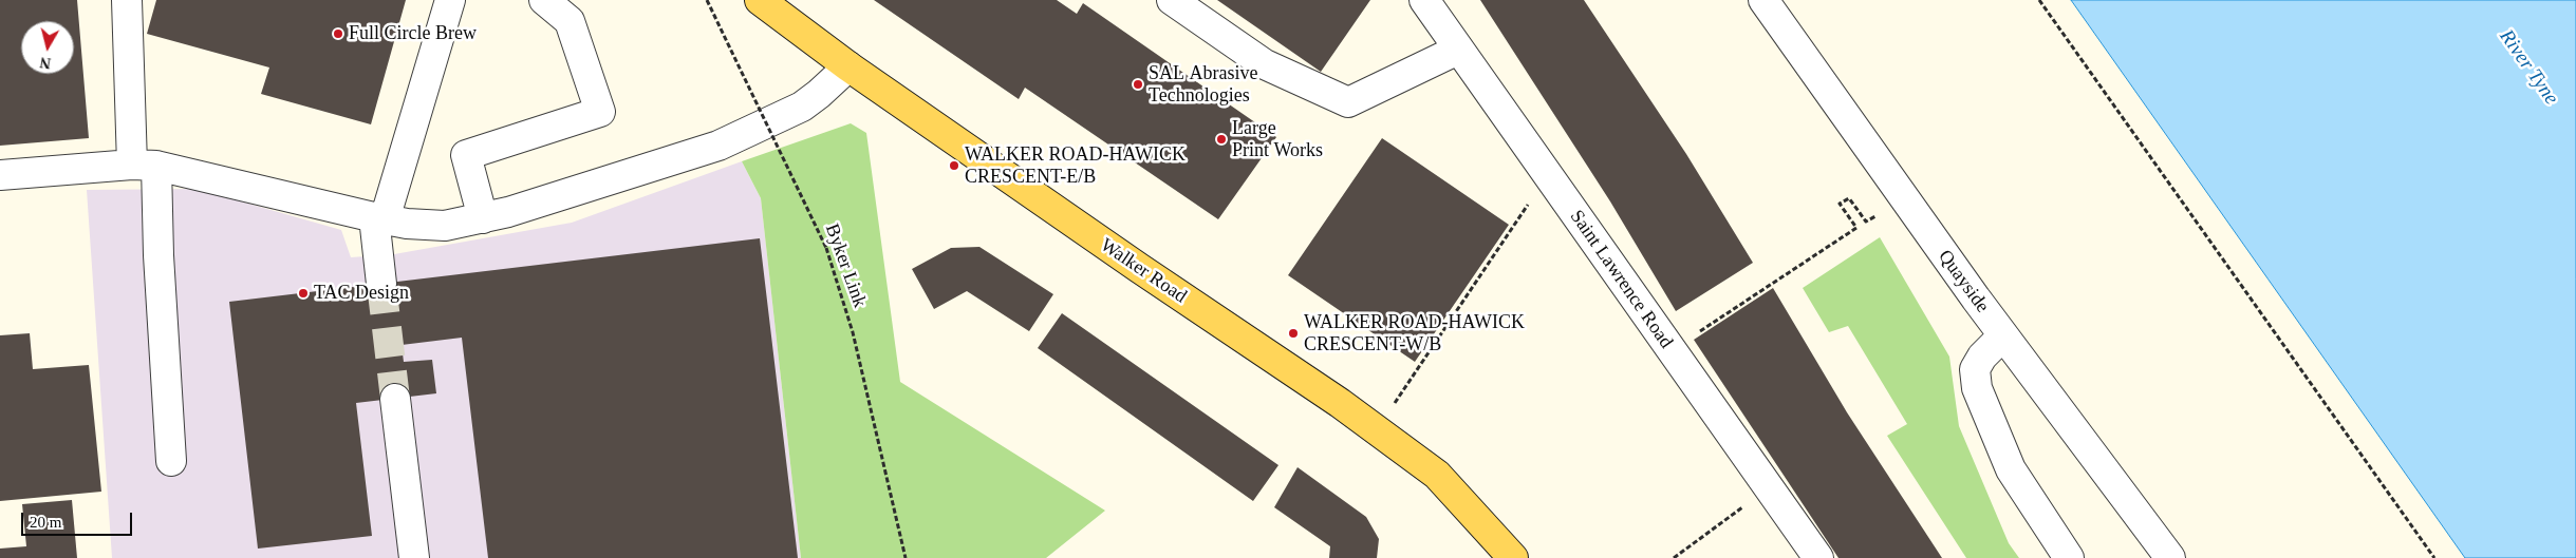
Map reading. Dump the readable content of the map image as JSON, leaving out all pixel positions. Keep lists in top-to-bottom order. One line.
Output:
{"streets":{"main road":["Walker Road"],"street":["Saint Lawrence Road","Quayside"],"path":["Byker Link"]},"water":["River Tyne"],"places":["Full Circle Brew","SAL Abrasive Technologies","Large Print Works","WALKER ROAD-HAWICK CRESCENT-E/B","TAC Design","WALKER ROAD-HAWICK CRESCENT-W/B"],"scale_bar":"20 m","north":"bottom"}
